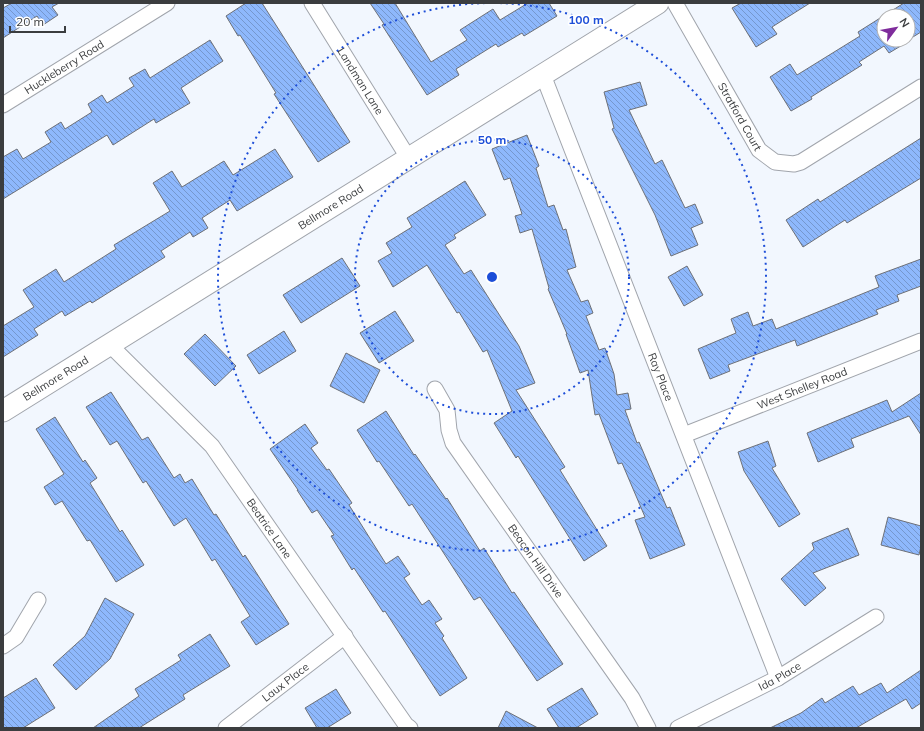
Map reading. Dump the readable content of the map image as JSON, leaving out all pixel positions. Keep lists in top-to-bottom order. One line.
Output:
{"streets":{"main road":["Bellmore Road"],"street":["Huckleberry Road","Landman Lane","Stratford Court","Ray Place","West Shelley Road","Beatrice Lane","Beacon Hill Drive","Ida Place","Laux Place"]},"crossings":[["Landman Lane","Bellmore Road"],["Bellmore Road","Ray Place"],["Bellmore Road","Beatrice Lane"],["Ray Place","West Shelley Road"],["Ray Place","Ida Place"],["Beatrice Lane","Laux Place"]],"scale_bar":"20 m","north":"top right","rings":["100 m","50 m"]}
